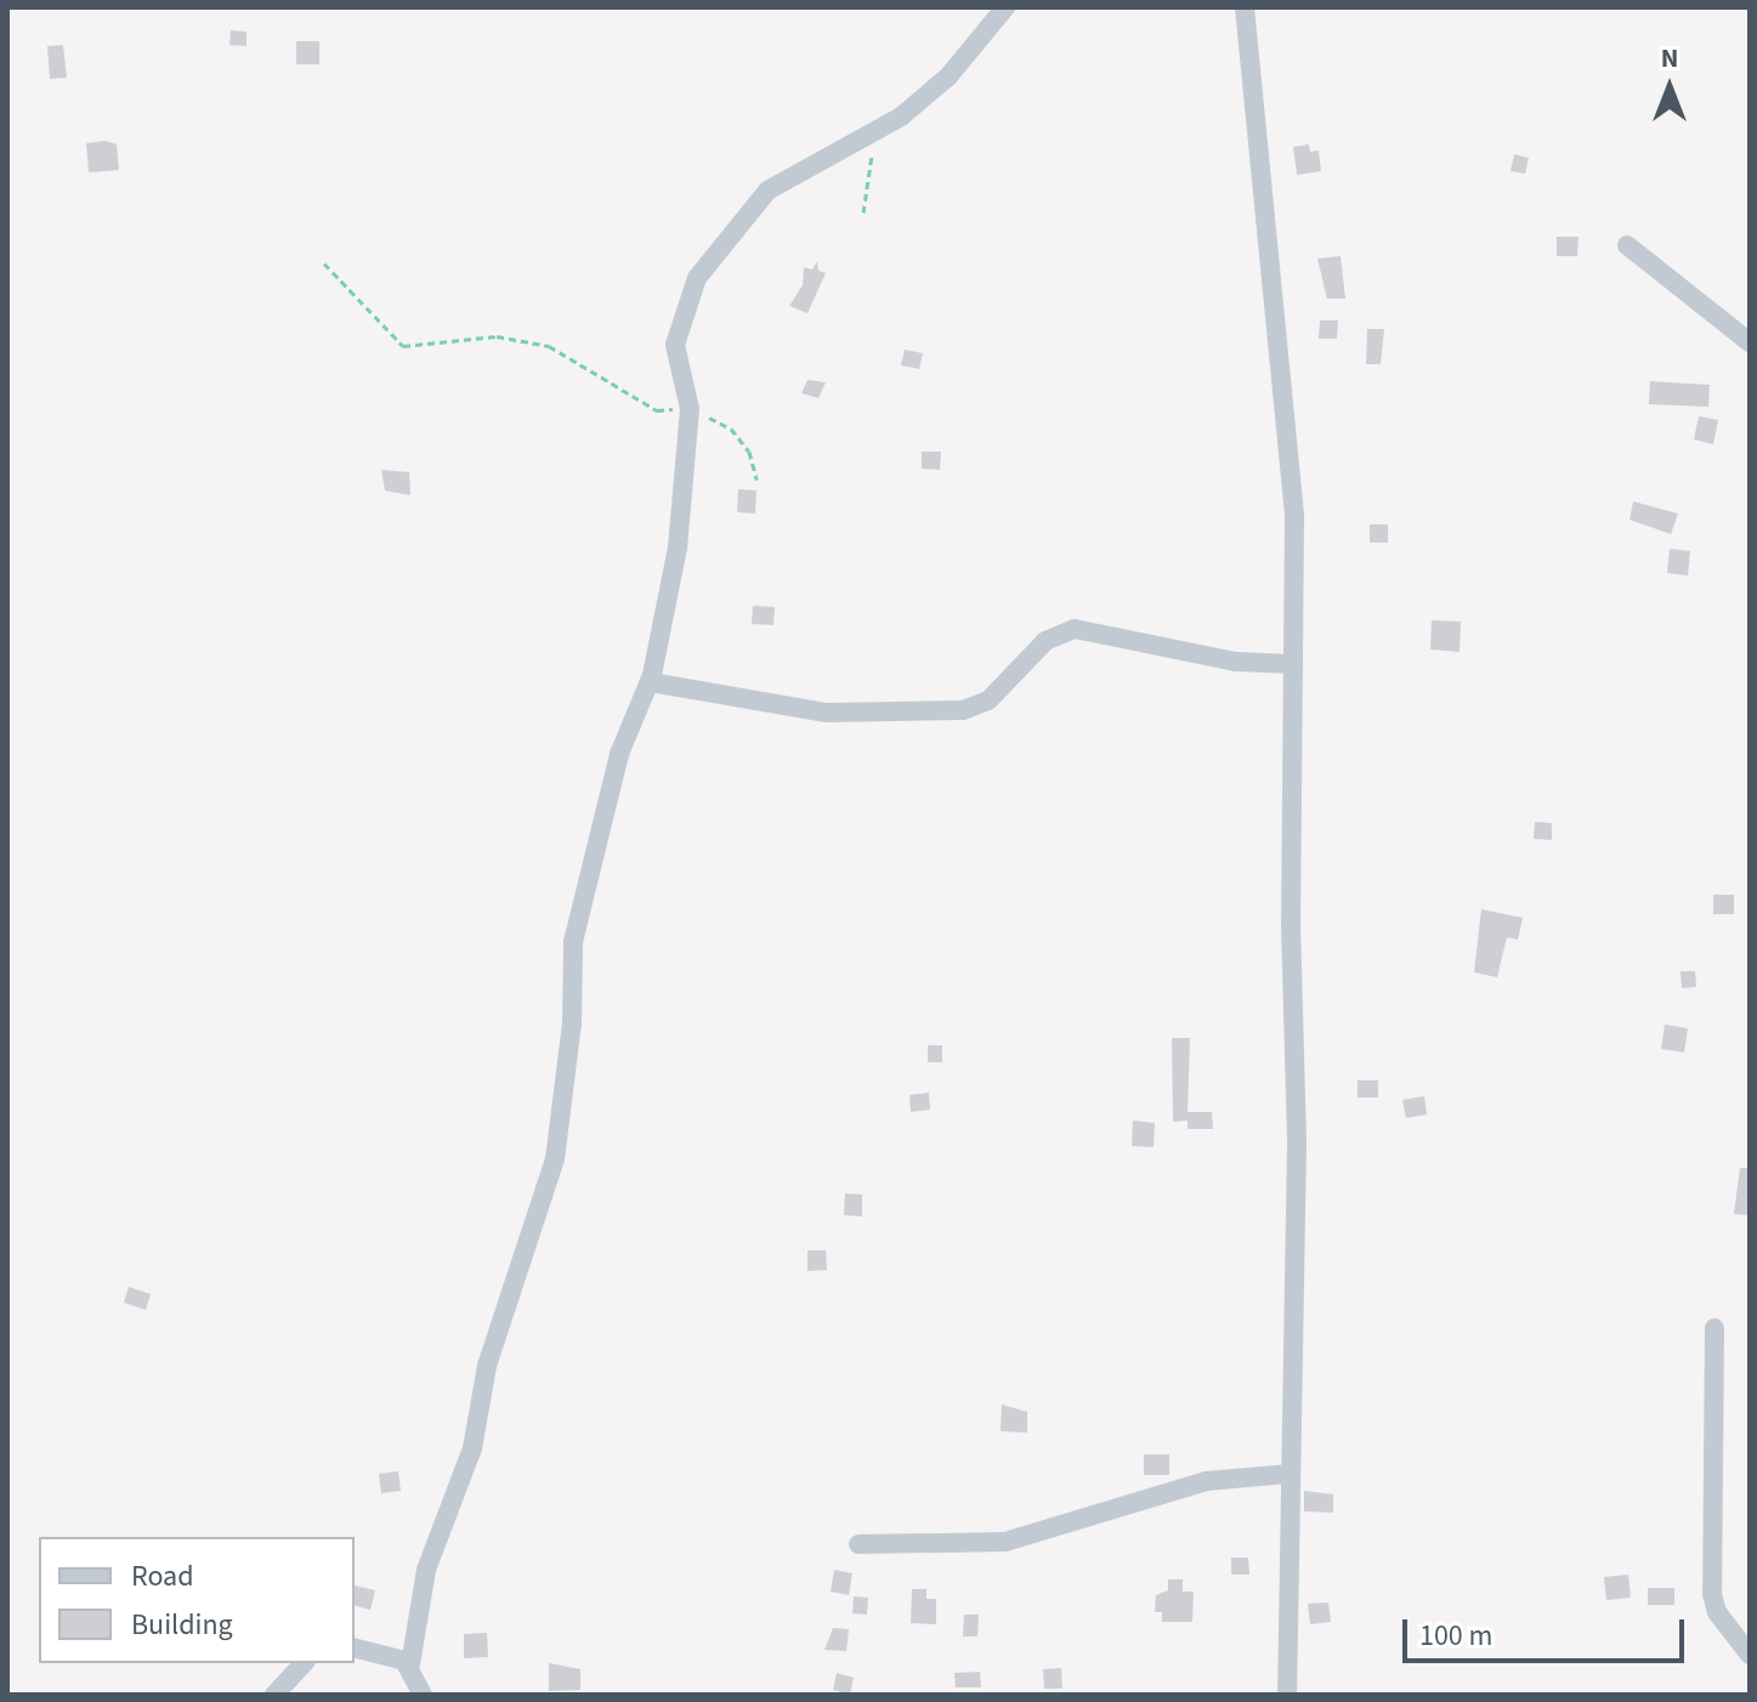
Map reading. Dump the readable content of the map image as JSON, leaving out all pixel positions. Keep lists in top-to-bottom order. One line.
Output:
{"legend":["Road","Building"],"scale_bar":"100 m","north":"top"}
